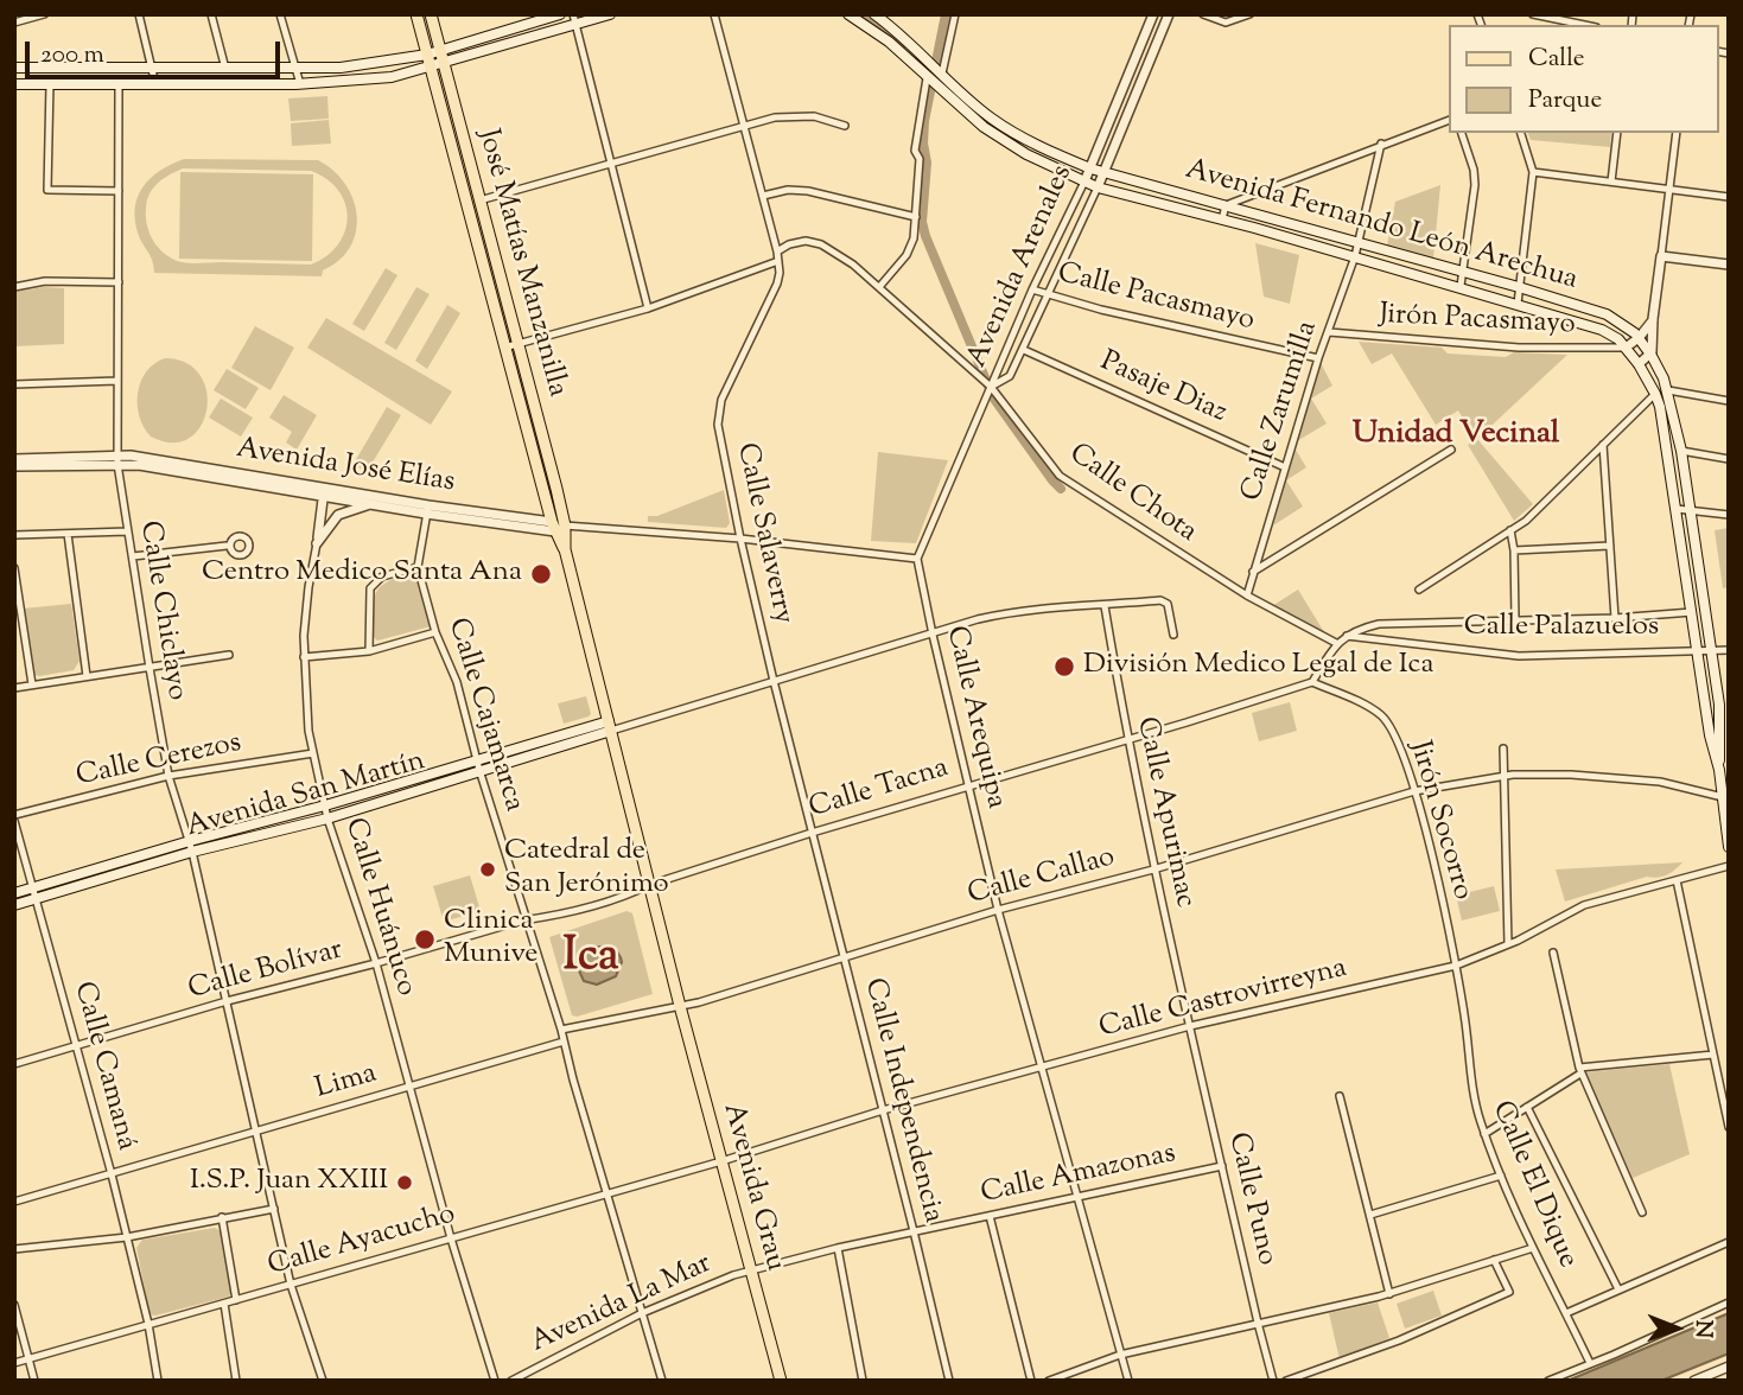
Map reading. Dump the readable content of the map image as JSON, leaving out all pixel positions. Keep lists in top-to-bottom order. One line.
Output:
{"streets":{"main road":["Avenida Fernando León Arechua","José Matías Manzanilla","Avenida San Martín","Avenida Grau"],"street":["Avenida Arenales","Calle Pacasmayo","Jirón Pacasmayo","Pasaje Diaz","Calle Zarumilla","Avenida José Elías","Calle Chota","Calle Salaverry","Calle Chiclayo","Calle Palazuelos","Calle Cajamarca","Calle Arequipa","Calle Cerezos","Calle Tacna","Calle Apurimac","Jirón Socorro","Calle Callao","Calle Huánuco","Calle Bolívar","Calle Castrovirreyna","Calle Camaná","Lima","Calle Independencia","Calle Amazonas","Calle El Dique","Calle Puno","Calle Ayacucho","Avenida La Mar"]},"crossings":[["Avenida Fernando León Arechua","Avenida Arenales"],["Avenida Fernando León Arechua","Jirón Pacasmayo"],["Avenida Fernando León Arechua","Calle Zarumilla"],["Avenida Fernando León Arechua","Calle Palazuelos"],["José Matías Manzanilla","Avenida José Elías"],["José Matías Manzanilla","Avenida Grau"],["Avenida Arenales","Calle Pacasmayo"],["Avenida Arenales","Pasaje Diaz"],["Avenida Arenales","Calle Chota"],["Calle Pacasmayo","Calle Zarumilla"],["Jirón Pacasmayo","Calle Zarumilla"],["Pasaje Diaz","Calle Zarumilla"],["Calle Zarumilla","Calle Chota"],["Avenida José Elías","Calle Chiclayo"],["Avenida José Elías","Calle Cajamarca"],["Avenida José Elías","Avenida Grau"],["Calle Chota","Calle Salaverry"],["Calle Salaverry","Calle Tacna"],["Calle Salaverry","Calle Independencia"],["Calle Chiclayo","Calle Cerezos"],["Calle Chiclayo","Avenida San Martín"],["Calle Chiclayo","Calle Bolívar"],["Calle Chiclayo","Lima"],["Calle Chiclayo","Calle Ayacucho"],["Calle Cajamarca","Calle Tacna"],["Calle Cajamarca","Avenida San Martín"],["Calle Cajamarca","Calle Bolívar"],["Calle Arequipa","Calle Tacna"],["Calle Arequipa","Calle Callao"],["Calle Arequipa","Calle Castrovirreyna"],["Calle Arequipa","Calle Amazonas"],["Calle Cerezos","Calle Huánuco"],["Calle Tacna","Calle Apurimac"],["Calle Tacna","Jirón Socorro"],["Calle Tacna","Calle Bolívar"],["Calle Tacna","Calle Independencia"],["Calle Tacna","Avenida Grau"],["Avenida San Martín","Calle Huánuco"],["Avenida San Martín","Calle Camaná"],["Avenida San Martín","Avenida Grau"],["Calle Apurimac","Calle Callao"],["Calle Apurimac","Calle Castrovirreyna"],["Calle Apurimac","Calle Puno"],["Jirón Socorro","Calle Callao"],["Jirón Socorro","Calle Castrovirreyna"],["Jirón Socorro","Calle El Dique"],["Calle Callao","Calle Independencia"],["Calle Callao","Avenida Grau"],["Calle Huánuco","Calle Bolívar"],["Calle Huánuco","Lima"],["Calle Huánuco","Calle Ayacucho"],["Calle Bolívar","Calle Camaná"],["Calle Castrovirreyna","Calle Independencia"],["Calle Castrovirreyna","Calle El Dique"],["Calle Castrovirreyna","Avenida Grau"],["Calle Castrovirreyna","Calle Puno"],["Calle Castrovirreyna","Calle Ayacucho"],["Calle Camaná","Lima"],["Calle Camaná","Calle Ayacucho"],["Calle Independencia","Calle Amazonas"],["Calle Amazonas","Avenida Grau"],["Calle Amazonas","Calle Puno"],["Calle Amazonas","Avenida La Mar"],["Avenida Grau","Calle Ayacucho"],["Avenida Grau","Avenida La Mar"]],"districts":["Unidad Vecinal","Ica"],"places":["Centro Medico Santa Ana","División Medico Legal de Ica","Catedral de San Jerónimo","Clinica Munive","I.S.P. Juan XXIII"],"legend":["Calle","Parque"],"scale_bar":"200 m","north":"right"}
